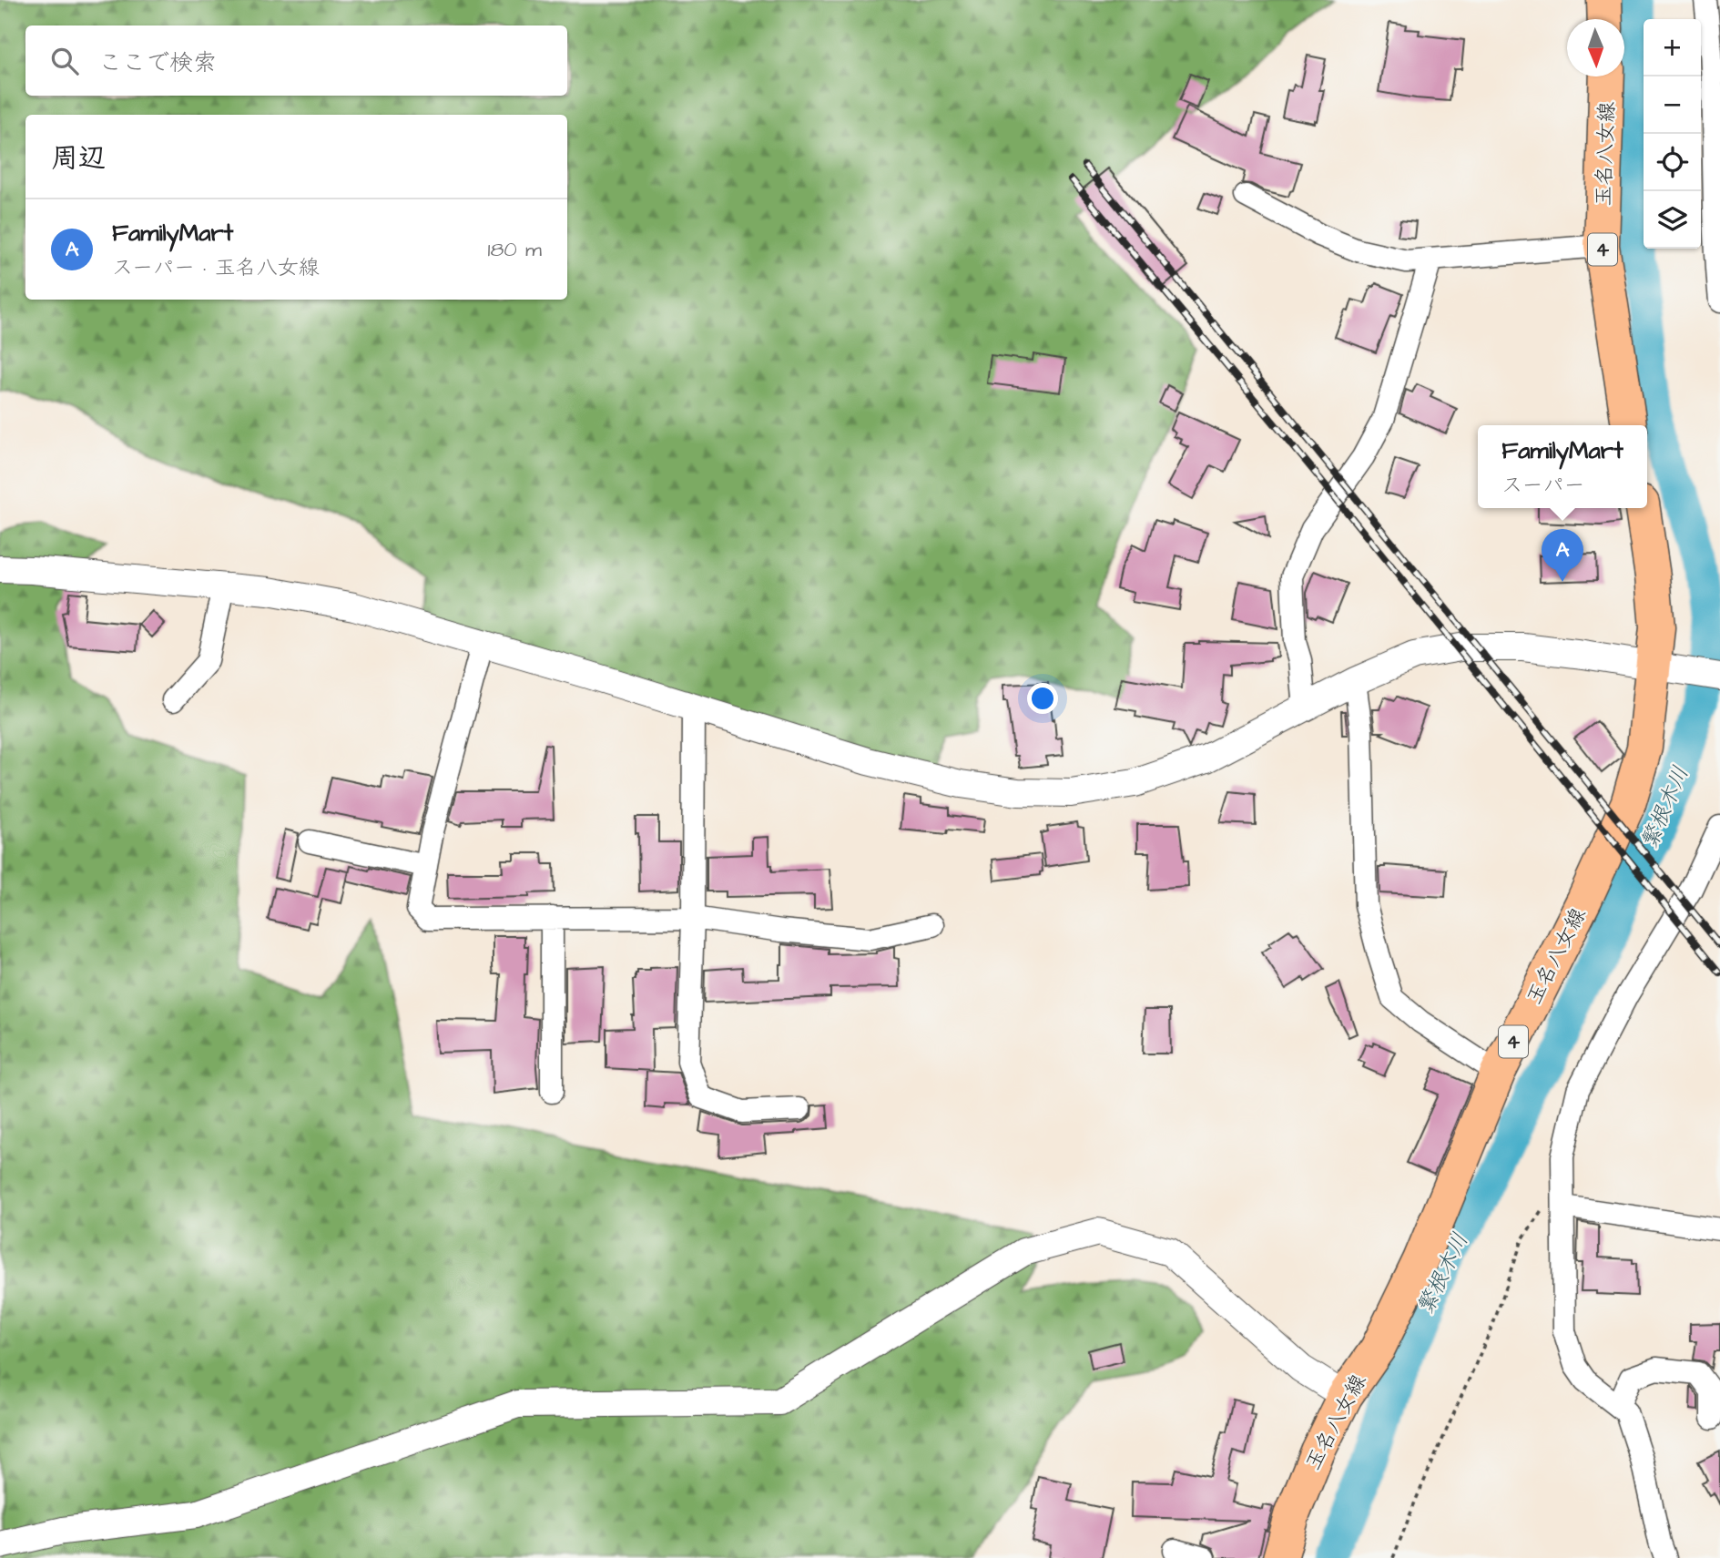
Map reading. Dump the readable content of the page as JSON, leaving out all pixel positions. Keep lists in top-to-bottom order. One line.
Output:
{"streets":{"main road":["玉名八女線","4"]},"water":["繁根木川"],"north":"bottom","page":{"map_buttons":["+","−"],"search":"ここで検索","heading":"周辺","list":[{"mark":"A","name":"FamilyMart","note":"スーパー · 玉名八女線","value":"180 m"}],"popup":["FamilyMart","スーパー"],"pins":"A"}}
